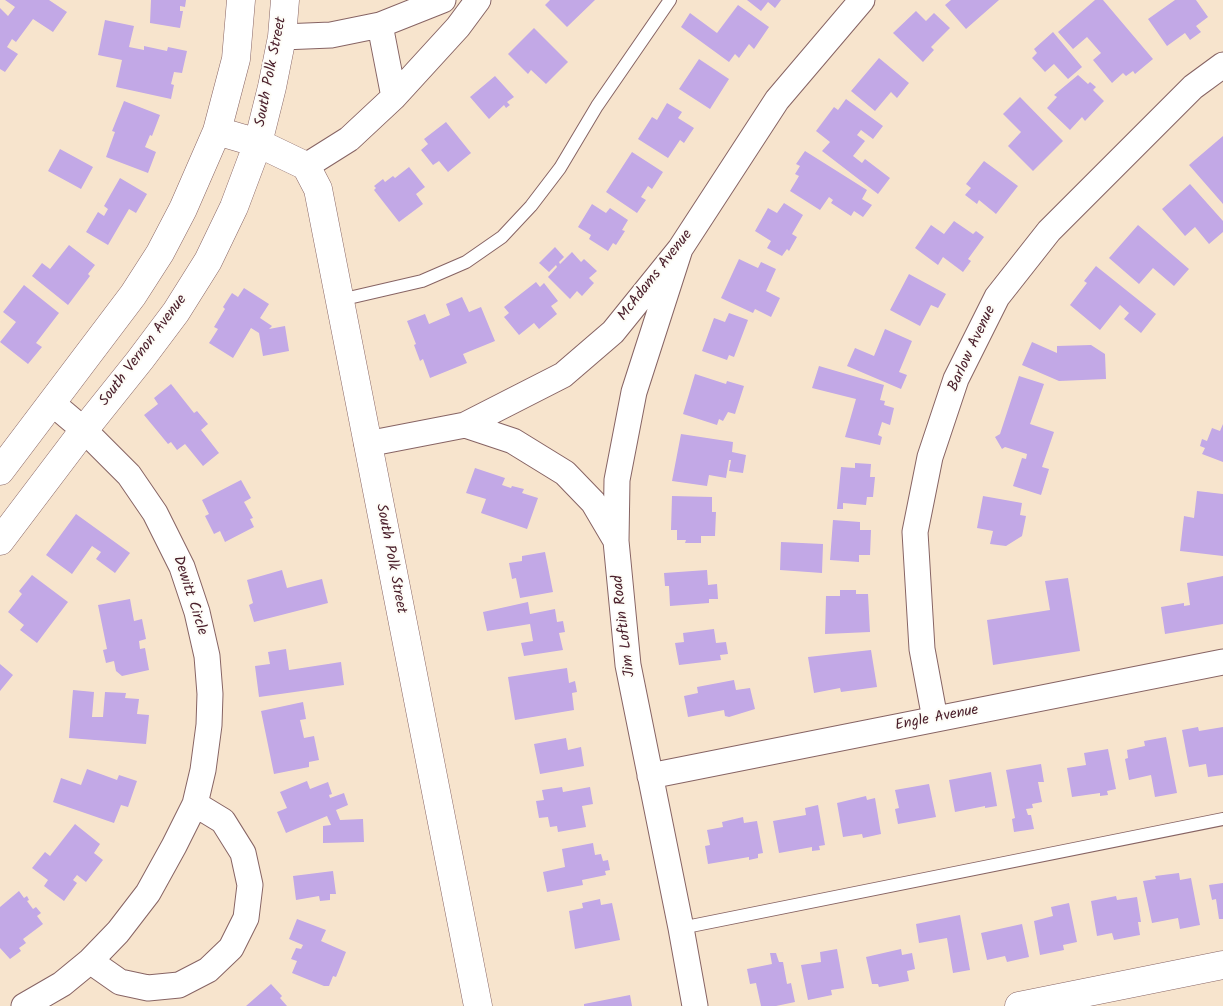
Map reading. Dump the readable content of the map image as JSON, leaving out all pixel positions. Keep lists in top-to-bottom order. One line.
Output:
{"streets":{"main road":["South Polk Street","South Vernon Avenue"],"street":["McAdams Avenue","Barlow Avenue","Dewitt Circle","Jim Loftin Road","Engle Avenue"]},"crossings":[["South Polk Street","McAdams Avenue"],["South Polk Street","South Vernon Avenue"],["McAdams Avenue","Jim Loftin Road"],["Barlow Avenue","Engle Avenue"],["South Vernon Avenue","Dewitt Circle"],["Jim Loftin Road","Engle Avenue"]]}
